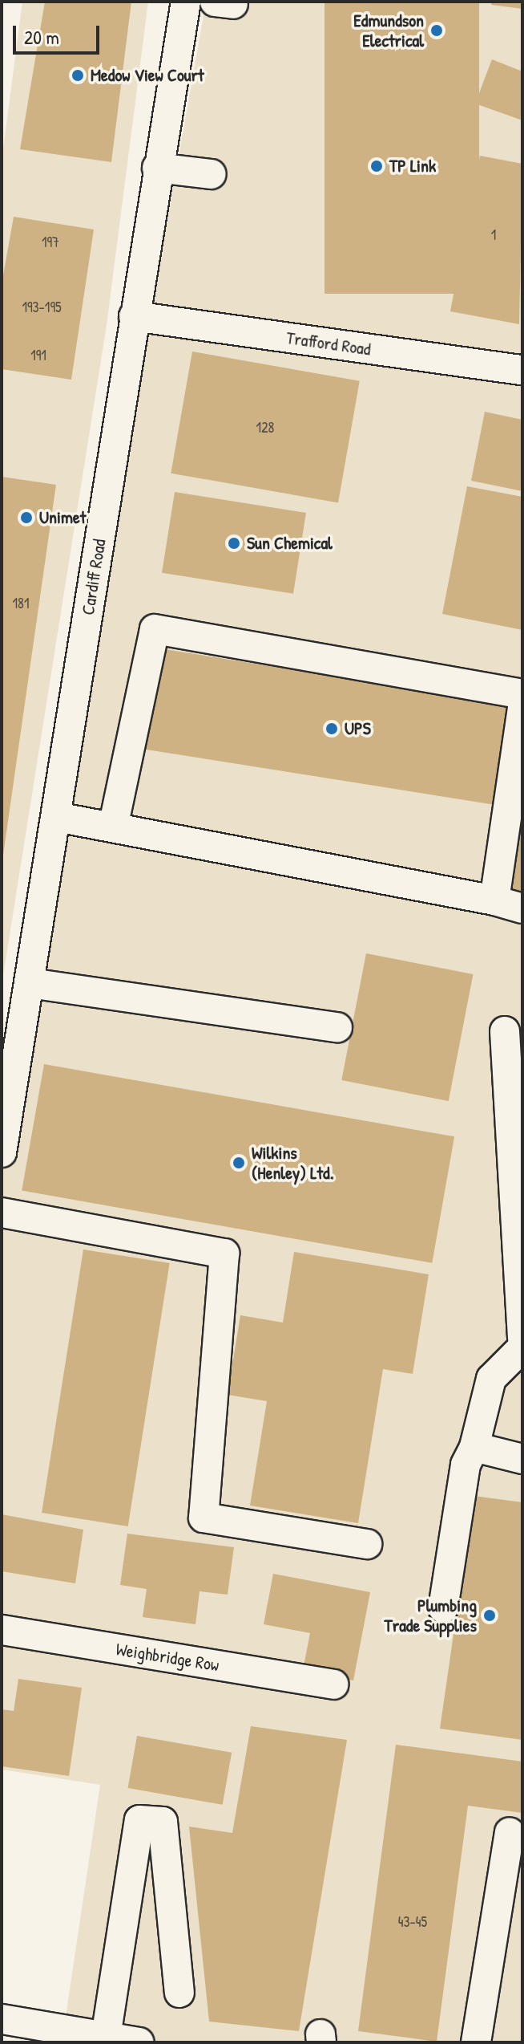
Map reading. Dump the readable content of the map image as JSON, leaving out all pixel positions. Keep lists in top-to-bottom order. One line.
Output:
{"streets":{"street":["Trafford Road","Cardiff Road","Weighbridge Row"]},"crossings":[["Trafford Road","Cardiff Road"]],"places":["Edmundson Electrical","Medow View Court","TP Link","Unimet","Sun Chemical","UPS","Wilkins (Henley) Ltd.","Plumbing Trade Supplies"],"house_numbers":["1","197","193-195","191","128","181","43-45"],"scale_bar":"20 m"}
